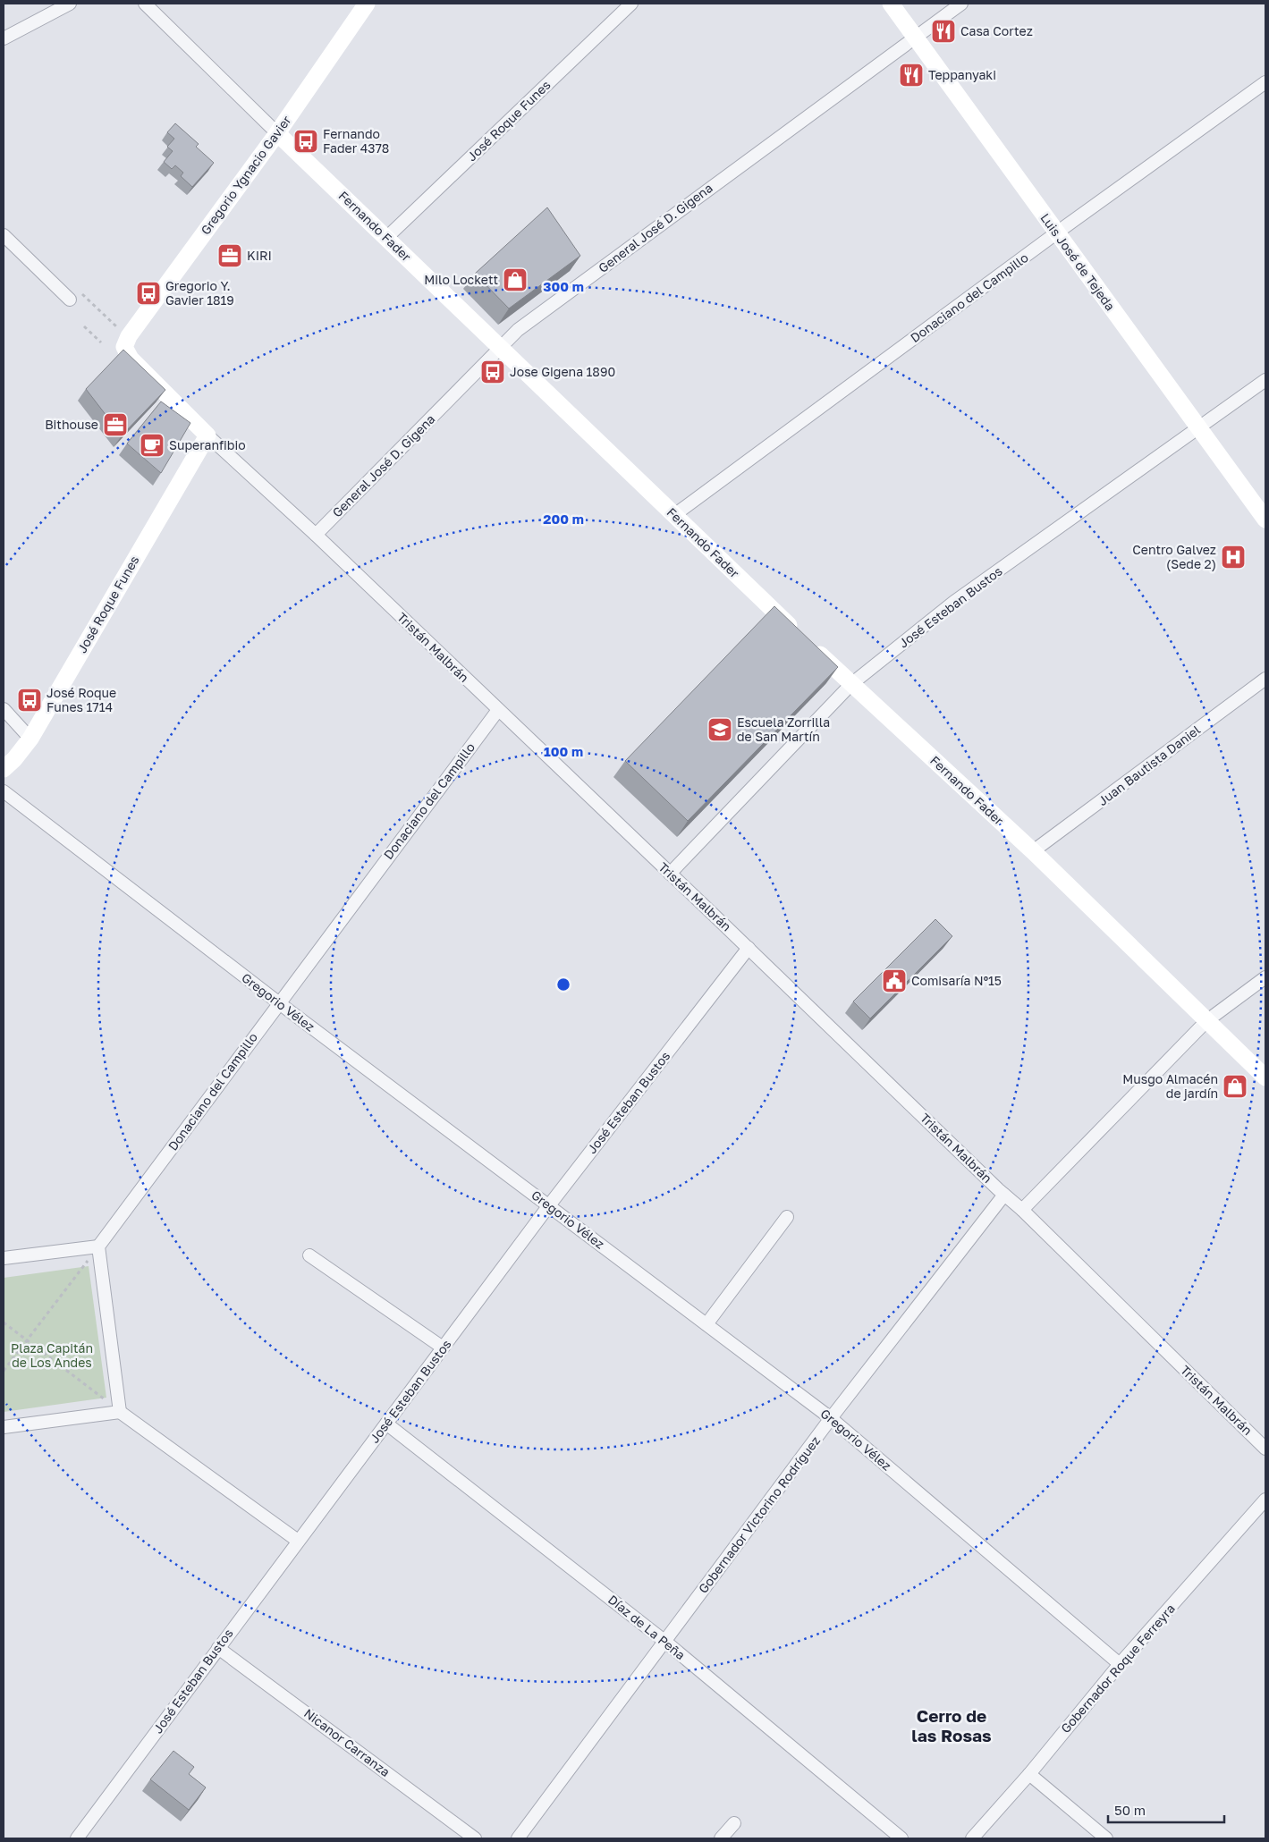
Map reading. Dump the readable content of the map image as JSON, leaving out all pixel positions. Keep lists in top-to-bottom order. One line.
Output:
{"streets":{"main road":["José Roque Funes","Gregorio Ygnacio Gavier","Fernando Fader","Luis José de Tejeda","Tristán Malbrán"],"street":["General José D. Gigena","Donaciano del Campillo","José Esteban Bustos","Juan Bautista Daniel","Gregorio Vélez","Gobernador Victorino Rodríguez","Díaz de La Peña","Gobernador Roque Ferreyra","Nicanor Carranza"]},"crossings":[["José Roque Funes","Fernando Fader"],["José Roque Funes","Tristán Malbrán"],["Gregorio Ygnacio Gavier","Fernando Fader"],["Gregorio Ygnacio Gavier","Tristán Malbrán"],["Fernando Fader","General José D. Gigena"],["Fernando Fader","Donaciano del Campillo"],["Fernando Fader","José Esteban Bustos"],["Fernando Fader","Juan Bautista Daniel"],["General José D. Gigena","Luis José de Tejeda"],["General José D. Gigena","Tristán Malbrán"],["Luis José de Tejeda","Donaciano del Campillo"],["Luis José de Tejeda","José Esteban Bustos"],["Donaciano del Campillo","Tristán Malbrán"],["Donaciano del Campillo","Gregorio Vélez"],["José Esteban Bustos","Tristán Malbrán"],["José Esteban Bustos","Gregorio Vélez"],["José Esteban Bustos","Díaz de La Peña"],["José Esteban Bustos","Nicanor Carranza"],["Tristán Malbrán","Gobernador Victorino Rodríguez"],["Gregorio Vélez","Gobernador Victorino Rodríguez"],["Gregorio Vélez","Gobernador Roque Ferreyra"],["Gobernador Victorino Rodríguez","Díaz de La Peña"]],"districts":["Cerro de las Rosas"],"parks":["Plaza Capitán de Los Andes"],"places":{"restaurant":["Casa Cortez","Teppanyaki"],"bus stop":["Fernando Fader 4378","Gregorio Y. Gavier 1819","Jose Gigena 1890","José Roque Funes 1714"],"office":["KIRI","Bithouse"],"shop":["Milo Lockett","Musgo Almacén de jardín"],"cafe":["Superanfibio"],"hospital":["Centro Galvez (Sede 2)"],"school or university":["Escuela Zorrilla de San Martín"],"public building":["Comisaría Nº15"]},"scale_bar":"50 m","rings":["300 m","200 m","100 m"]}
